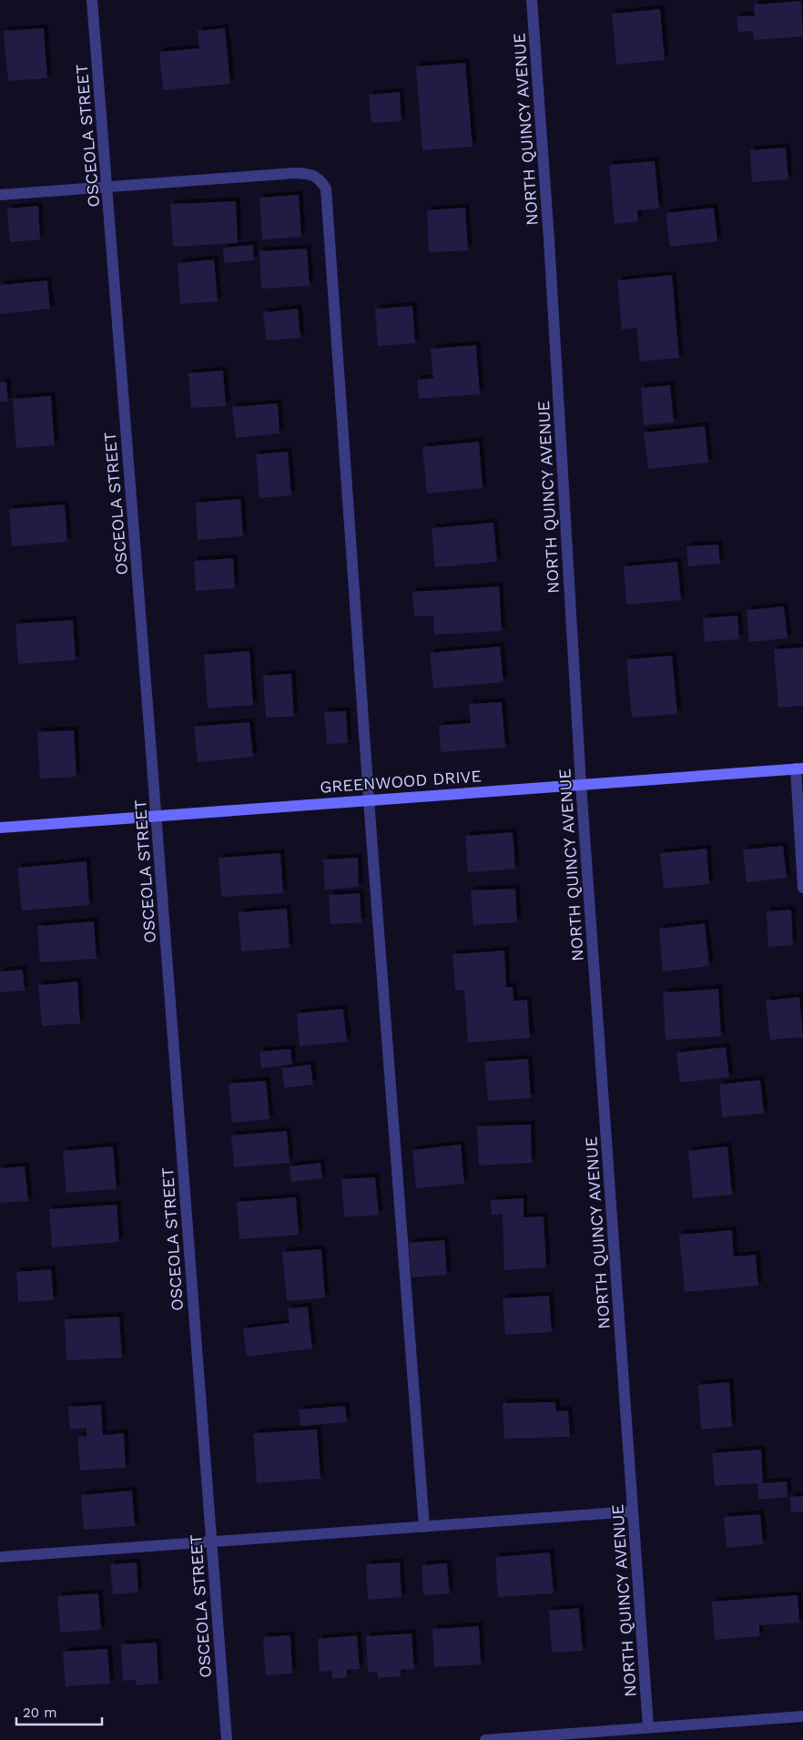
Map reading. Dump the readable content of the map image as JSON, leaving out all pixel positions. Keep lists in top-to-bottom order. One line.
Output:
{"streets":{"street":["NORTH QUINCY AVENUE","OSCEOLA STREET","GREENWOOD DRIVE"]},"crossings":[["NORTH QUINCY AVENUE","GREENWOOD DRIVE"],["OSCEOLA STREET","GREENWOOD DRIVE"]],"scale_bar":"20 m"}
